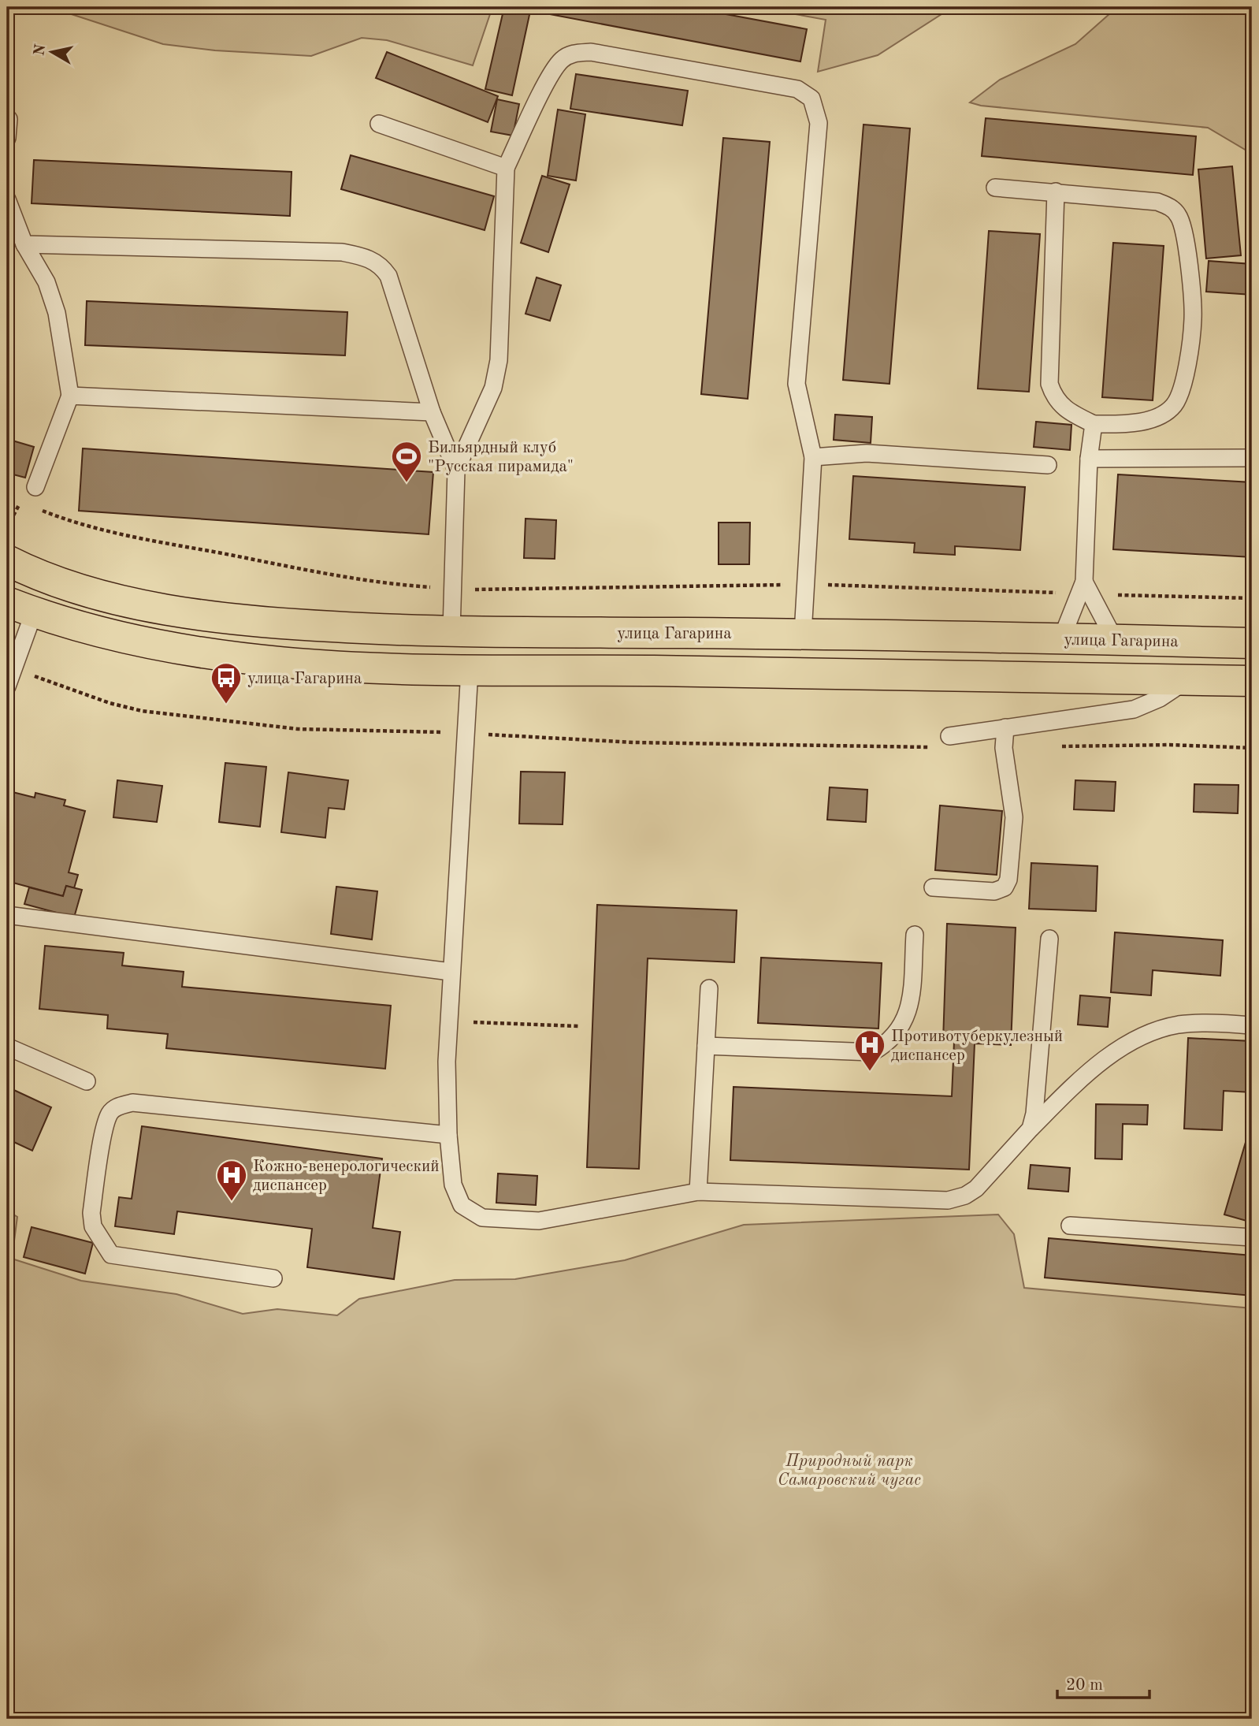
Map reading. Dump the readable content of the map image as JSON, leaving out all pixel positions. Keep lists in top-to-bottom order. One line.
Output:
{"streets":{"main road":["улица Гагарина"]},"parks":["Природный парк Самаровский чугас"],"places":{"sports":["Бильярдный клуб \"Русская пирамида\""],"bus stop":["улица Гагарина"],"hospital":["Противотуберкулезный диспансер","Кожно-венерологический диспансер"]},"scale_bar":"20 m","north":"left"}
